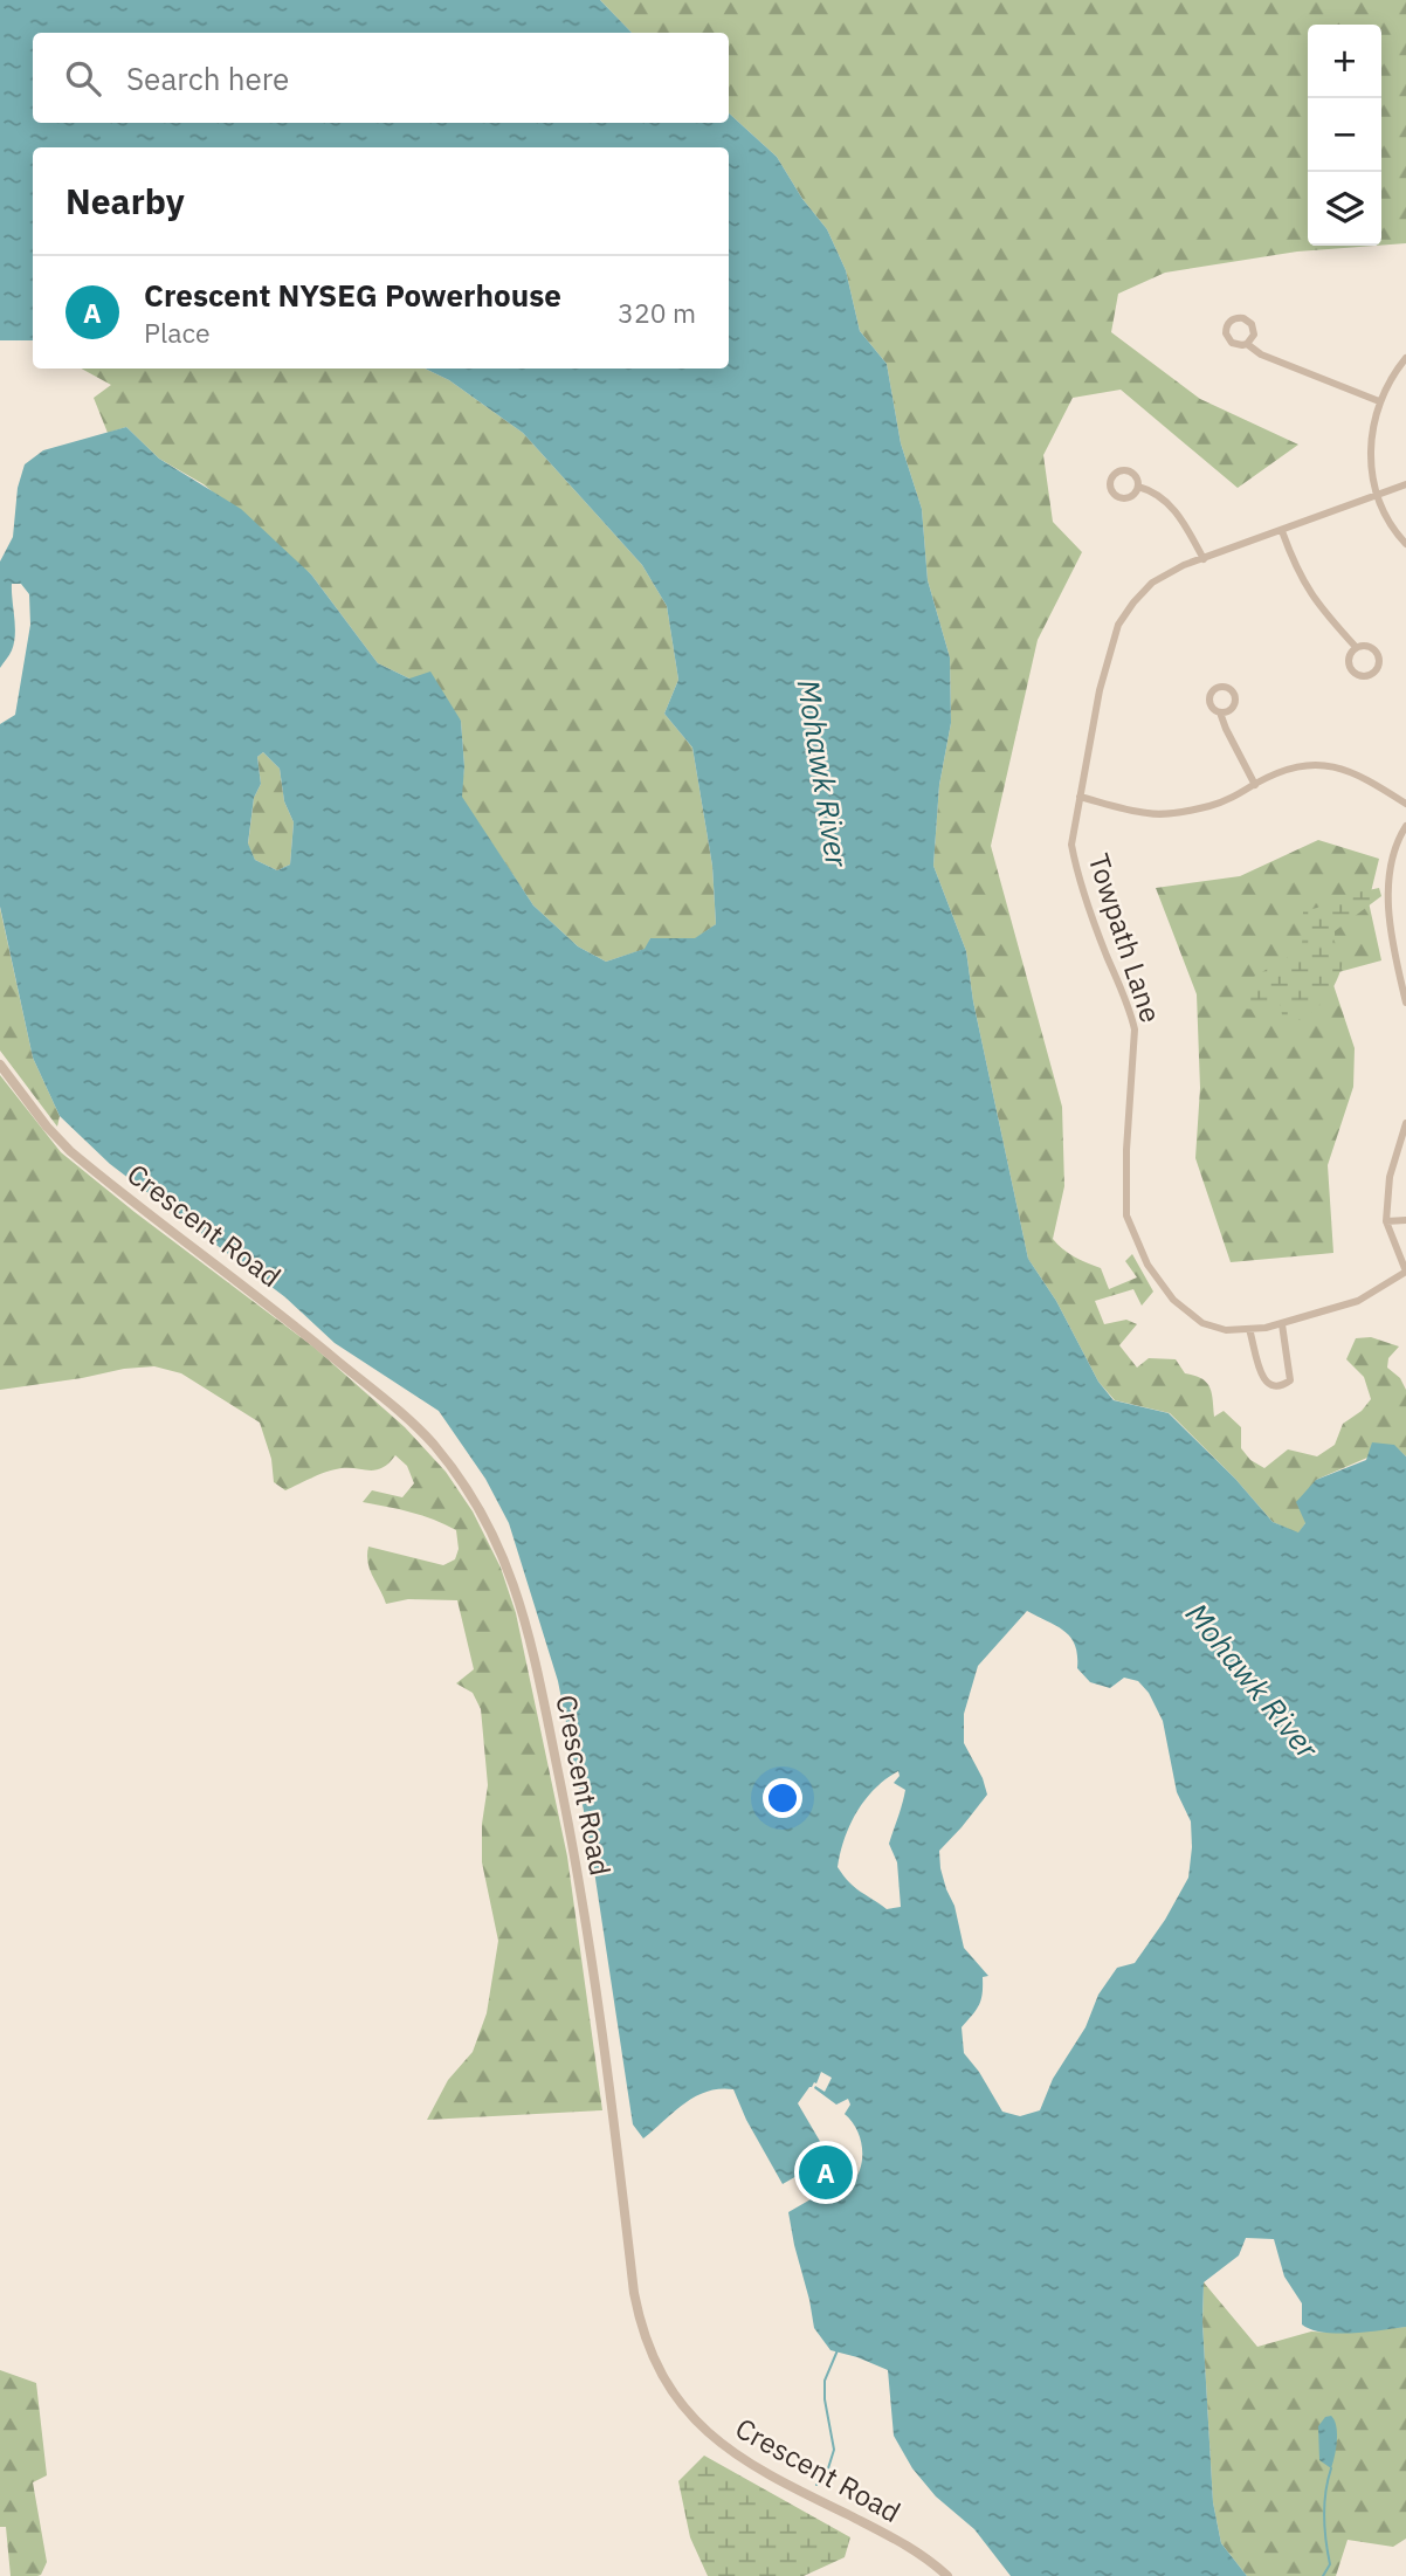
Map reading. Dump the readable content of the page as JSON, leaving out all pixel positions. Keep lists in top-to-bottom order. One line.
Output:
{"streets":{"street":["Towpath Lane","Crescent Road"]},"water":["Mohawk River"],"page":{"map_buttons":["+","−"],"search":"Search here","heading":"Nearby","list":[{"mark":"A","name":"Crescent NYSEG Powerhouse","note":"Place","value":"320 m"}],"pins":"A"}}
